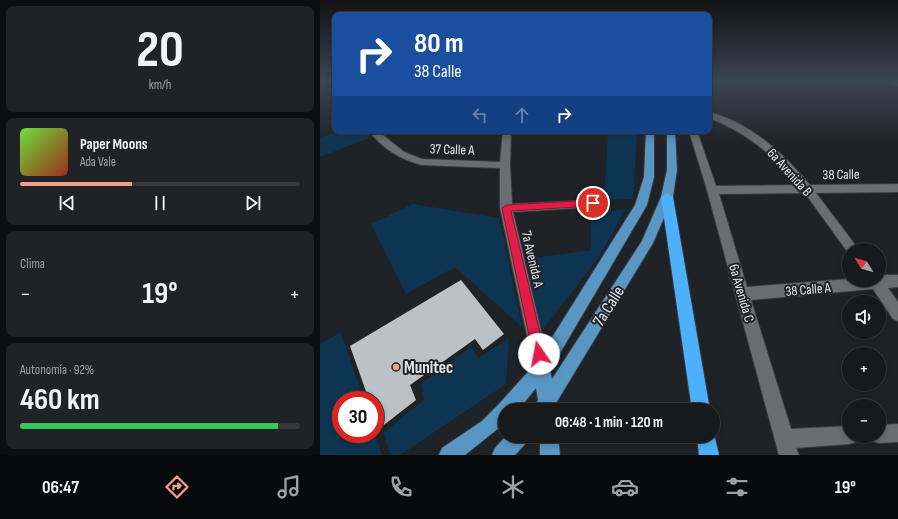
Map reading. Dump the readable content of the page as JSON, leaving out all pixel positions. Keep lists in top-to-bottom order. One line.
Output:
{"streets":{"main road":["7a Calle"],"street":["37 Calle A","6a Avenida B","38 Calle","7a Avenida A","38 Calle A","6a Avenida C"]},"crossings":[["37 Calle A","7a Avenida A"],["6a Avenida B","38 Calle"],["38 Calle","6a Avenida C"],["7a Avenida A","7a Calle"],["38 Calle A","6a Avenida C"]],"places":["Munitec"],"north":"top left","page":{"tile":[["20","km/h"],"Clima",["Autonomía · 92%","460 km"]],"turn":["80 m","38 Calle"],"song":["Paper Moons","Ada Vale"],"map_buttons":["+","−"],"heat":["−","19°","+"],"limit":"30","trip":"06:48 · 1 min · 120 m","tabs":["06:47","19°"]}}
